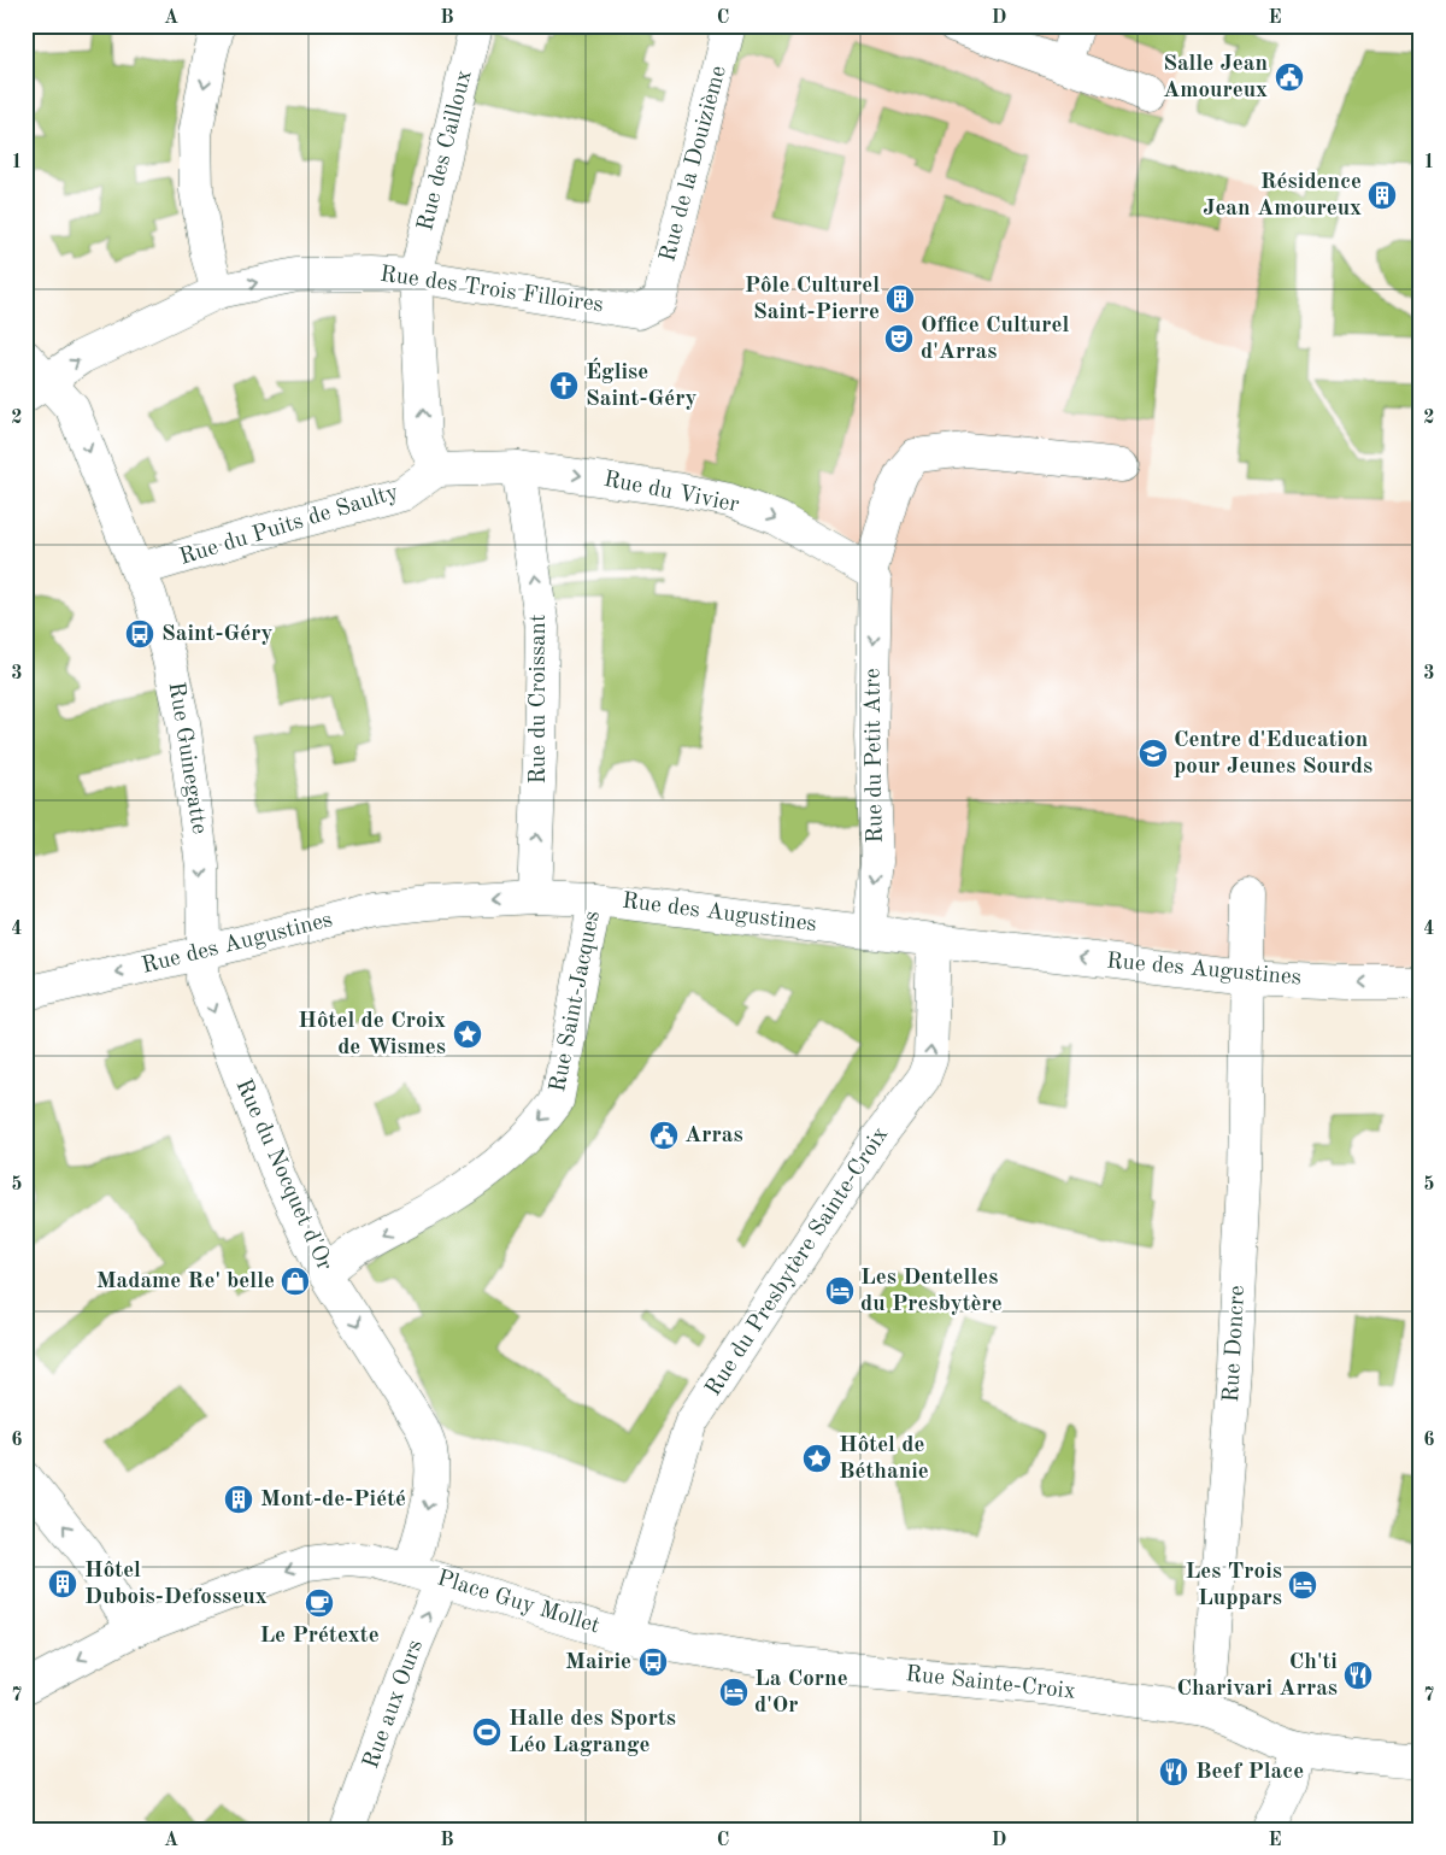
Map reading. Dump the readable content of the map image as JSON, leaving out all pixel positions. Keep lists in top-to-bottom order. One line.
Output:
{"streets":{"street":["Rue des Cailloux","Rue de la Douizième","Rue des Trois Filloires","Rue du Vivier","Rue du Puits de Saulty","Rue du Croissant","Rue du Petit Atre","Rue Guinegatte","Rue des Augustines","Rue Saint-Jacques","Rue du Nocquet d'Or","Rue du Presbytère Sainte-Croix","Rue Doncre","Place Guy Mollet","Rue Sainte-Croix","Rue aux Ours"]},"crossings":[["Rue des Cailloux","Rue des Trois Filloires"],["Rue des Cailloux","Rue du Vivier"],["Rue des Cailloux","Rue du Puits de Saulty"],["Rue de la Douizième","Rue des Trois Filloires"],["Rue des Trois Filloires","Rue Guinegatte"],["Rue du Vivier","Rue du Puits de Saulty"],["Rue du Vivier","Rue du Croissant"],["Rue du Vivier","Rue du Petit Atre"],["Rue du Puits de Saulty","Rue Guinegatte"],["Rue du Croissant","Rue des Augustines"],["Rue du Petit Atre","Rue des Augustines"],["Rue Guinegatte","Rue des Augustines"],["Rue Guinegatte","Rue du Nocquet d'Or"],["Rue des Augustines","Rue Saint-Jacques"],["Rue des Augustines","Rue du Nocquet d'Or"],["Rue des Augustines","Rue du Presbytère Sainte-Croix"],["Rue des Augustines","Rue Doncre"],["Rue Saint-Jacques","Rue du Nocquet d'Or"],["Rue du Nocquet d'Or","Place Guy Mollet"],["Rue du Presbytère Sainte-Croix","Place Guy Mollet"],["Rue Doncre","Rue Sainte-Croix"],["Place Guy Mollet","Rue Sainte-Croix"],["Place Guy Mollet","Rue aux Ours"]],"one_way":["Rue des Cailloux","Rue des Trois Filloires","Rue du Vivier","Rue du Croissant","Rue du Petit Atre","Rue Guinegatte","Rue des Augustines","Rue Saint-Jacques","Rue du Nocquet d'Or","Rue du Presbytère Sainte-Croix","Place Guy Mollet","Rue aux Ours"],"places":{"public building":["Salle Jean Amoureux","Arras"],"building":["Résidence Jean Amoureux","Pôle Culturel Saint-Pierre","Mont-de-Piété","Hôtel Dubois-Defosseux"],"theatre":["Office Culturel d'Arras"],"church":["Église Saint-Géry"],"bus stop":["Saint-Géry","Mairie"],"school or university":["Centre d'Education pour Jeunes Sourds"],"place":["Hôtel de Croix de Wismes","Hôtel de Béthanie"],"shop":["Madame Re' belle"],"hotel":["Les Dentelles du Presbytère","Les Trois Luppars","La Corne d'Or"],"cafe":["Le Prétexte"],"restaurant":["Ch'ti Charivari Arras","Beef Place"],"sports":["Halle des Sports Léo Lagrange"]},"grid":{"columns":["A","B","C","D","E"],"rows":["1","2","3","4","5","6","7"]}}
